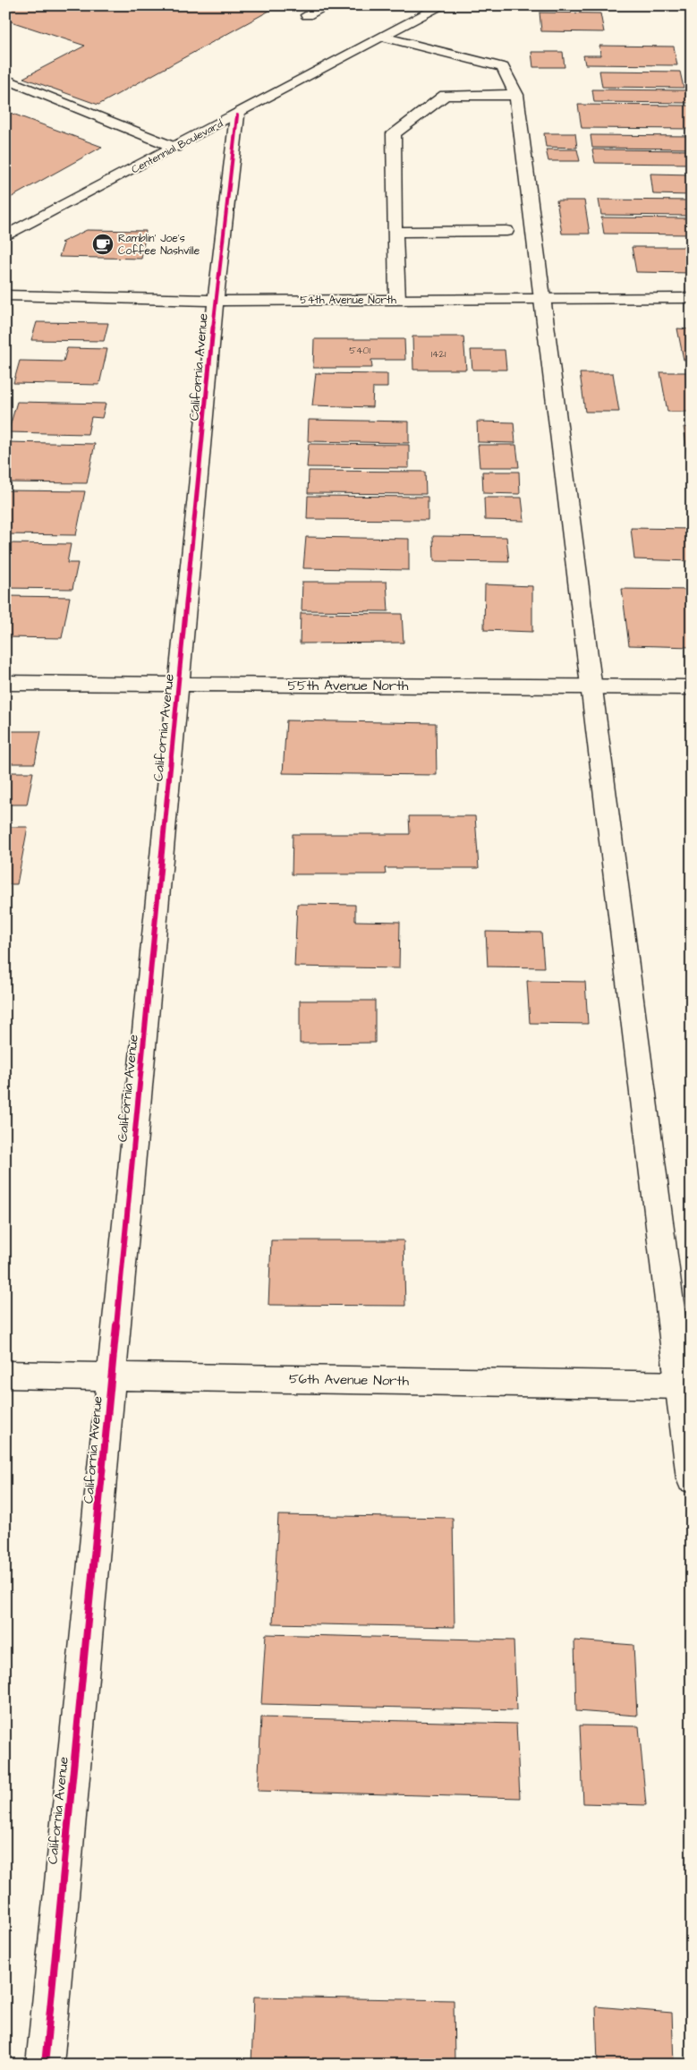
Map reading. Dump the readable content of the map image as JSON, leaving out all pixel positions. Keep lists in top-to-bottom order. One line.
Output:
{"streets":{"street":["Centennial Boulevard","54th Avenue North","California Avenue","55th Avenue North","56th Avenue North"]},"crossings":[["Centennial Boulevard","California Avenue"],["54th Avenue North","California Avenue"],["California Avenue","55th Avenue North"],["California Avenue","56th Avenue North"]],"places":{"cafe":["Ramblin’ Joe’s Coffee Nashville"]},"house_numbers":["5401","1421"]}
